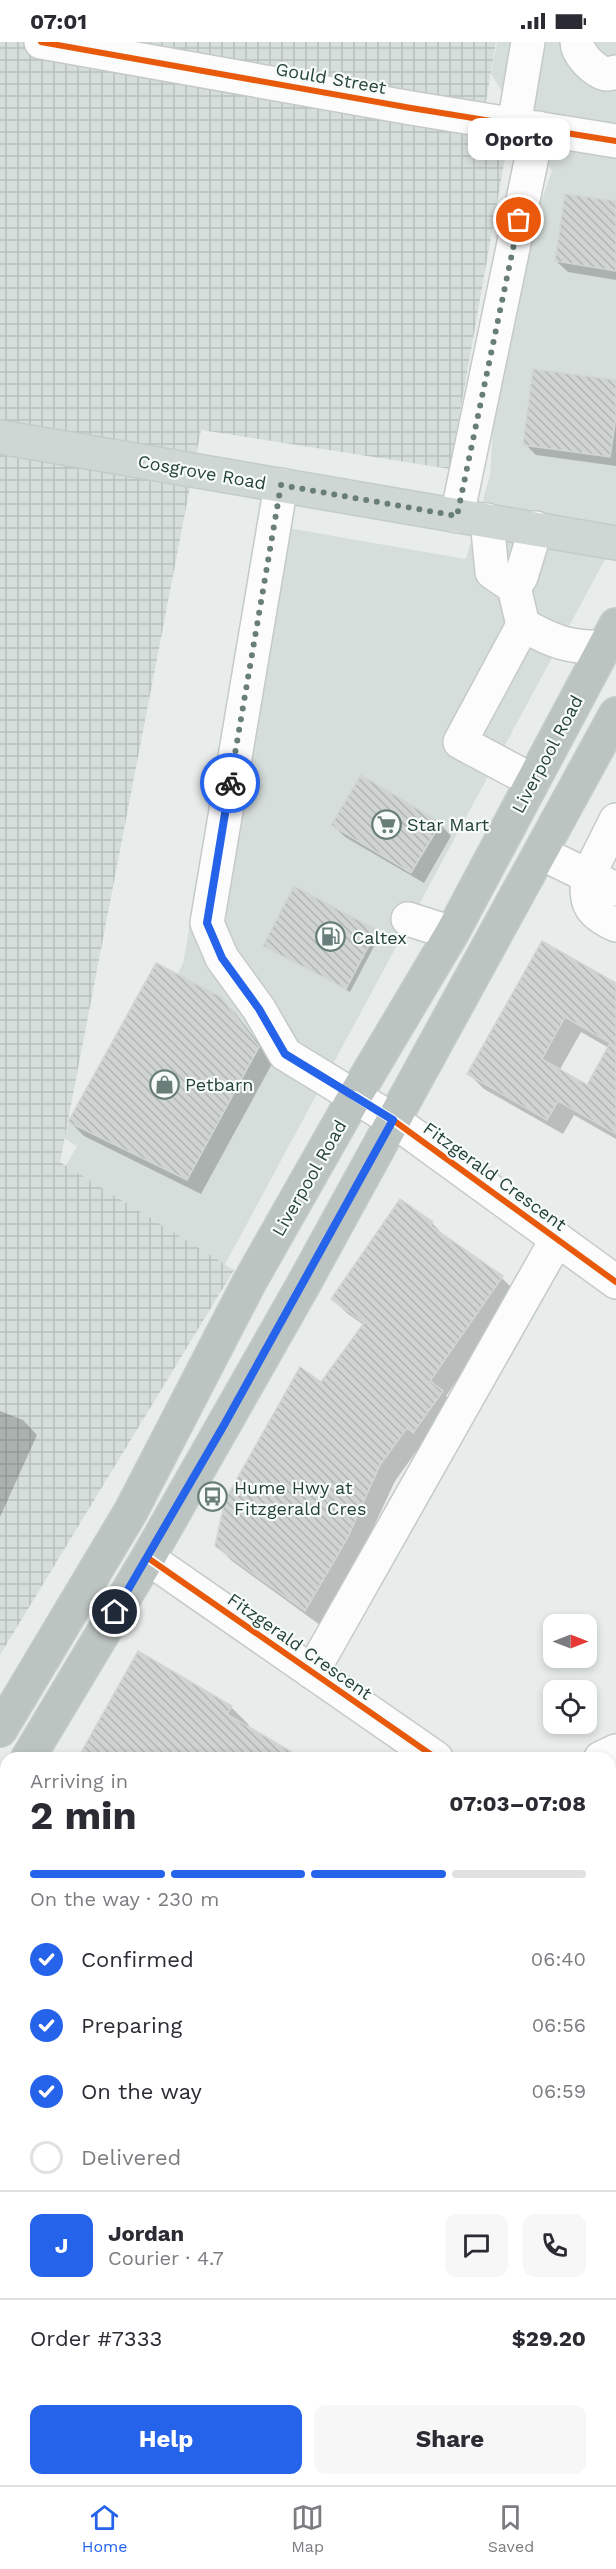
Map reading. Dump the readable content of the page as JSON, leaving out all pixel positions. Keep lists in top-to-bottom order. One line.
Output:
{"streets":{"highway":["Liverpool Road"],"main road":["Cosgrove Road"],"street":["Gould Street","Fitzgerald Crescent"]},"crossings":[["Cosgrove Road","Fitzgerald Crescent"],["Liverpool Road","Fitzgerald Crescent"]],"places":{"other":["Oporto"],"supermarket":["Star Mart"],"fuel station":["Caltex"],"shop":["Petbarn"],"bus stop":["Hume Hwy at Fitzgerald Cres"]},"north":"right","page":{"status":"07:01","bubble":"Oporto","heading":["2 min","Arriving in","07:03–07:08"],"panel":["Jordan","Courier · 4.7","Order #7333","$29.20"],"bar":"On the way · 230 m","list":[["Confirmed","06:40"],["Preparing","06:56"],["On the way","06:59"],"Delivered"],"round":"J","buttons":["Help","Share"],"tabs":["Home","Map","Saved"]}}
